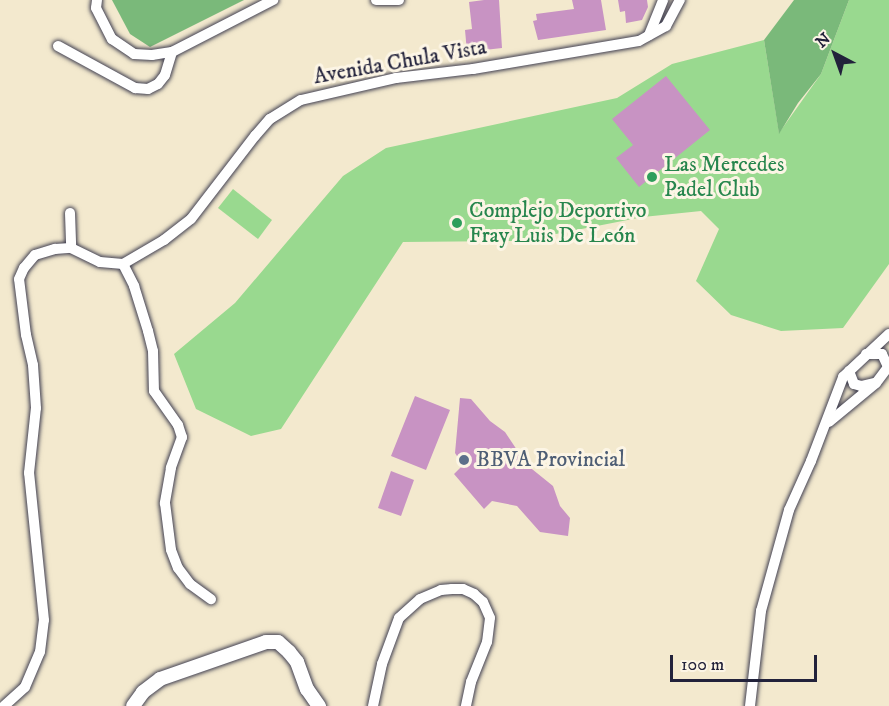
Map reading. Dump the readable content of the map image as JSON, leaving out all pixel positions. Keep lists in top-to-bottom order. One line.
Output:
{"streets":{"street":["Avenida Chula Vista"]},"places":["Las Mercedes Padel Club","Complejo Deportivo Fray Luis De León","BBVA Provincial"],"scale_bar":"100 m","north":"top left"}
